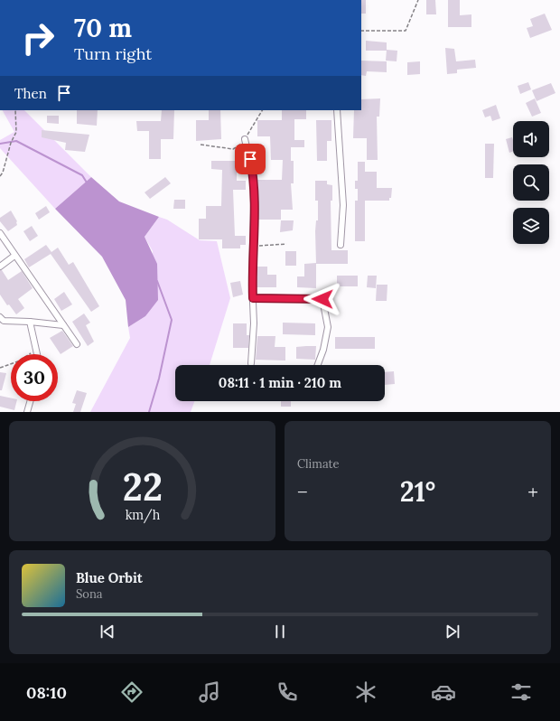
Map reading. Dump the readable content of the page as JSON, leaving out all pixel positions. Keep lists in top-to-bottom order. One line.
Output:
{"page":{"turn":["70 m","Turn right"],"then":"Then","limit":"30","trip":"08:11 · 1 min · 210 m","tile":"Climate","heat":["−","21°","+"],"song":["Blue Orbit","Sona"],"tabs":"08:10","gauge":["22","km/h"]}}
